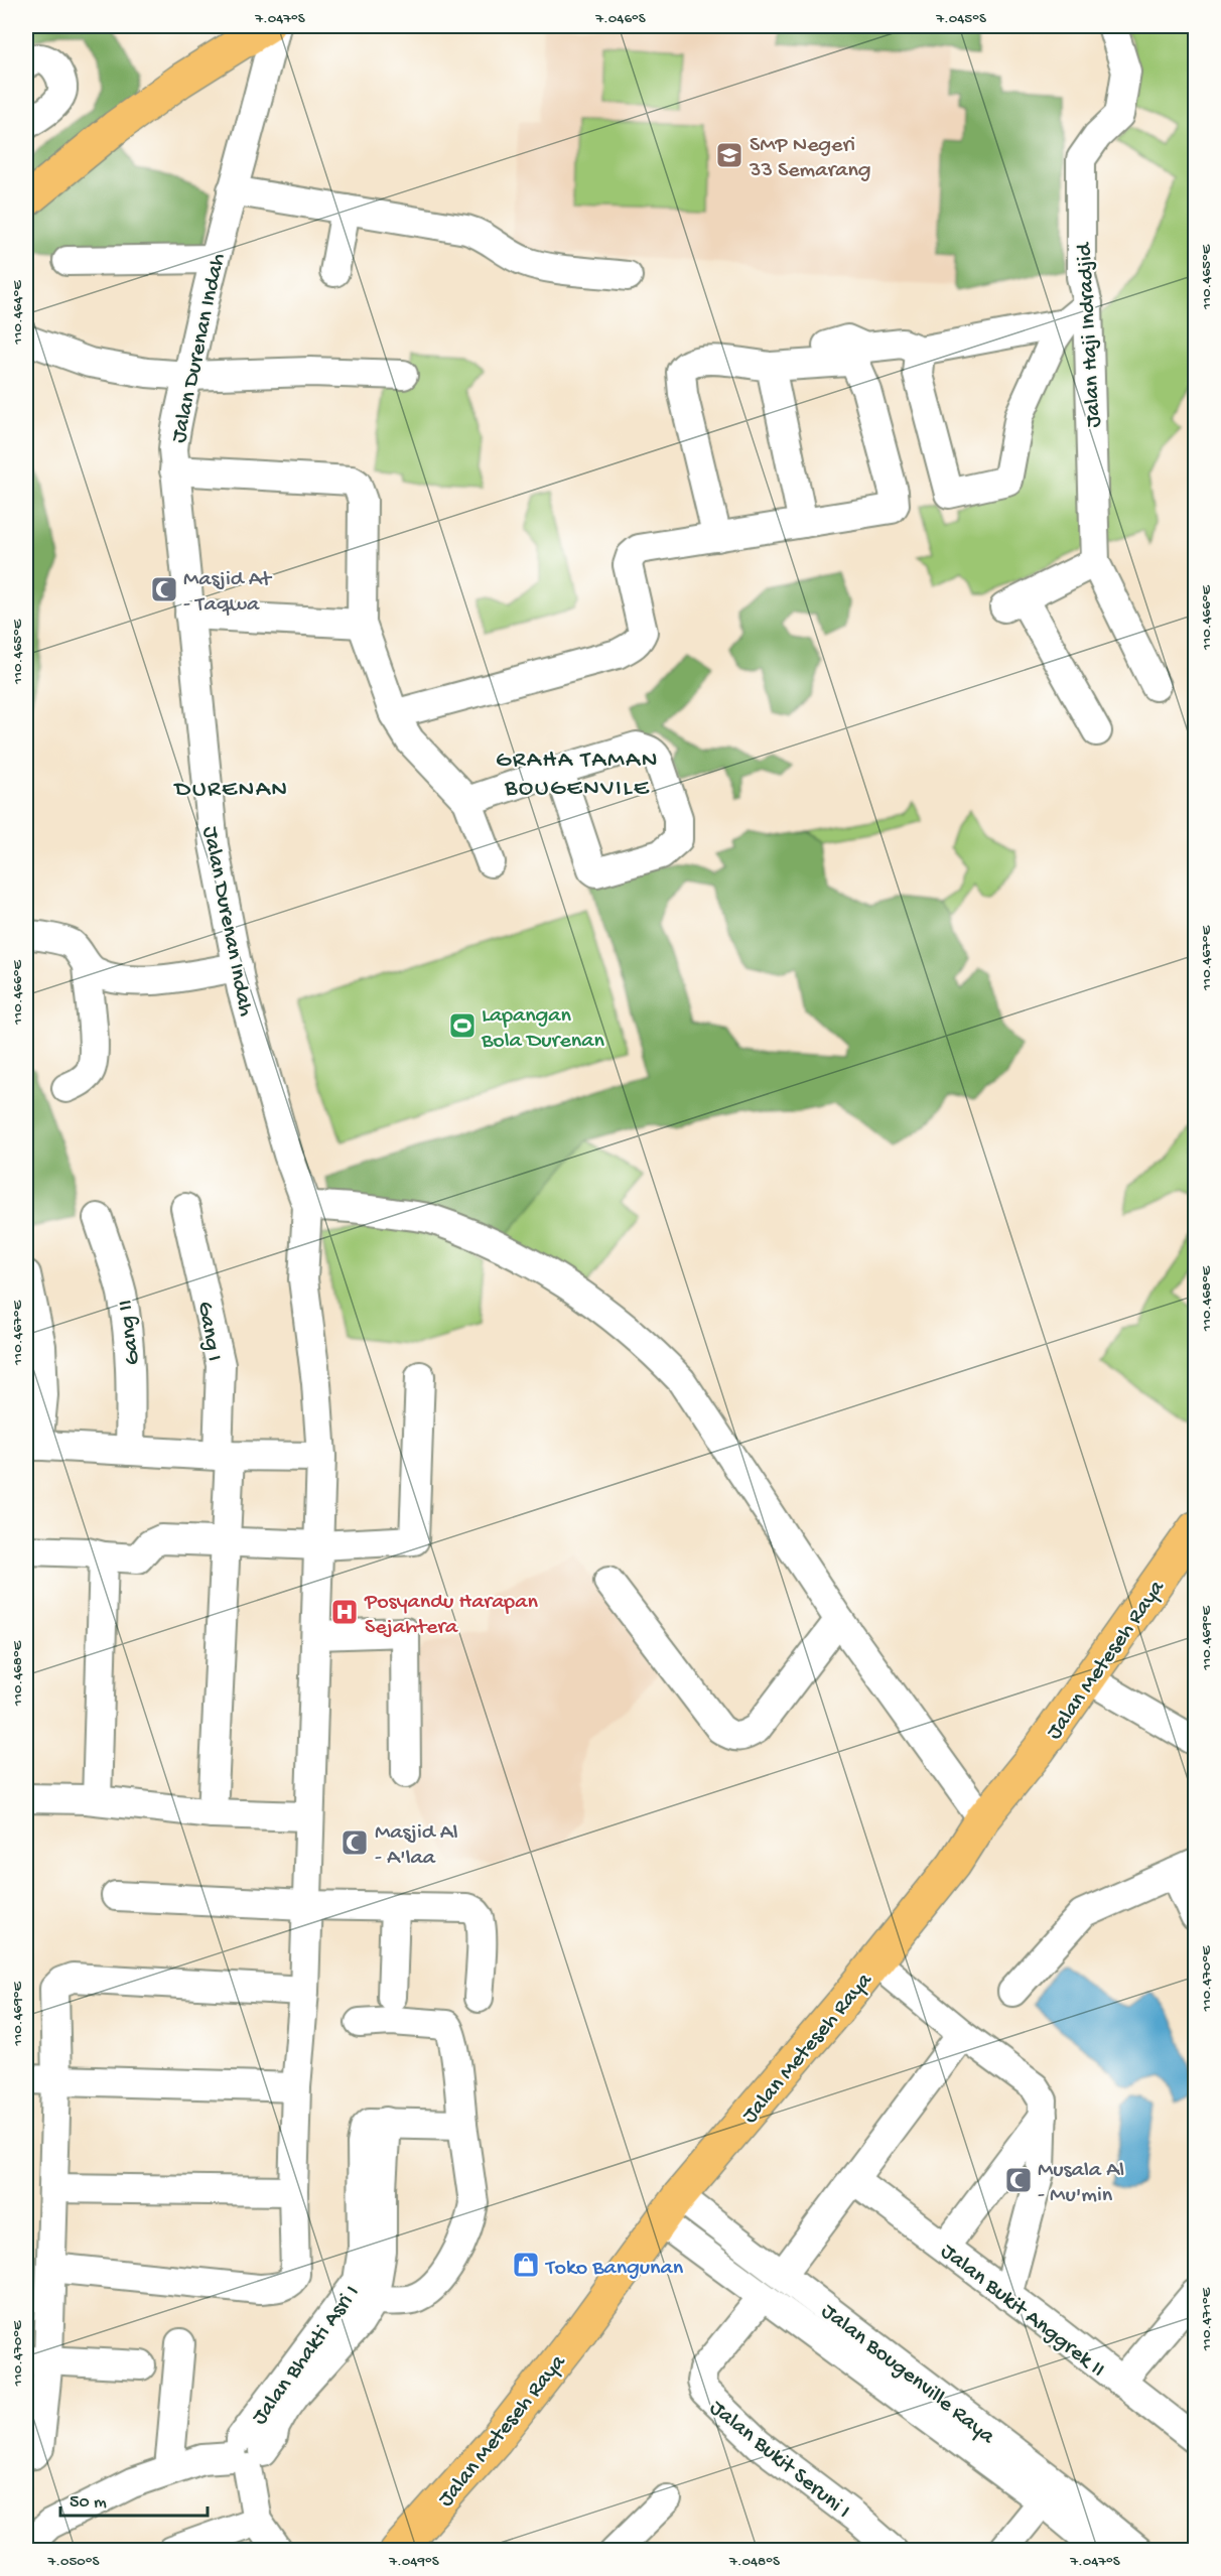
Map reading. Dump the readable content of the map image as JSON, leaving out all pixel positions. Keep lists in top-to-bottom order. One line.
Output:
{"streets":{"main road":["Jalan Meteseh Raya"],"street":["Jalan Haji Indradjid","Jalan Durenan Indah","Gang I","Gang II","Jalan Bukit Anggrek II","Jalan Bhakti Asri I","Jalan Bougenville Raya","Jalan Bukit Seruni I"]},"crossings":[["Jalan Meteseh Raya","Jalan Bougenville Raya"],["Jalan Bougenville Raya","Jalan Bukit Seruni I"]],"districts":["GRAHA TAMAN BOUGENVILE","DURENAN"],"places":{"school or university":["SMP Negeri 33 Semarang"],"mosque":["Masjid At - Taqwa","Masjid Al - A'laa","Musala Al - Mu'min"],"sports":["Lapangan Bola Durenan"],"hospital":["Posyandu Harapan Sejahtera"],"shop":["Toko Bangunan"]},"scale_bar":"50 m","coordinates":["7.047°S","7.046°S","7.045°S","110.465°E","110.464°E","110.466°E","110.467°E","110.468°E","110.469°E","110.470°E","110.471°E","7.050°S","7.049°S","7.048°S"]}
